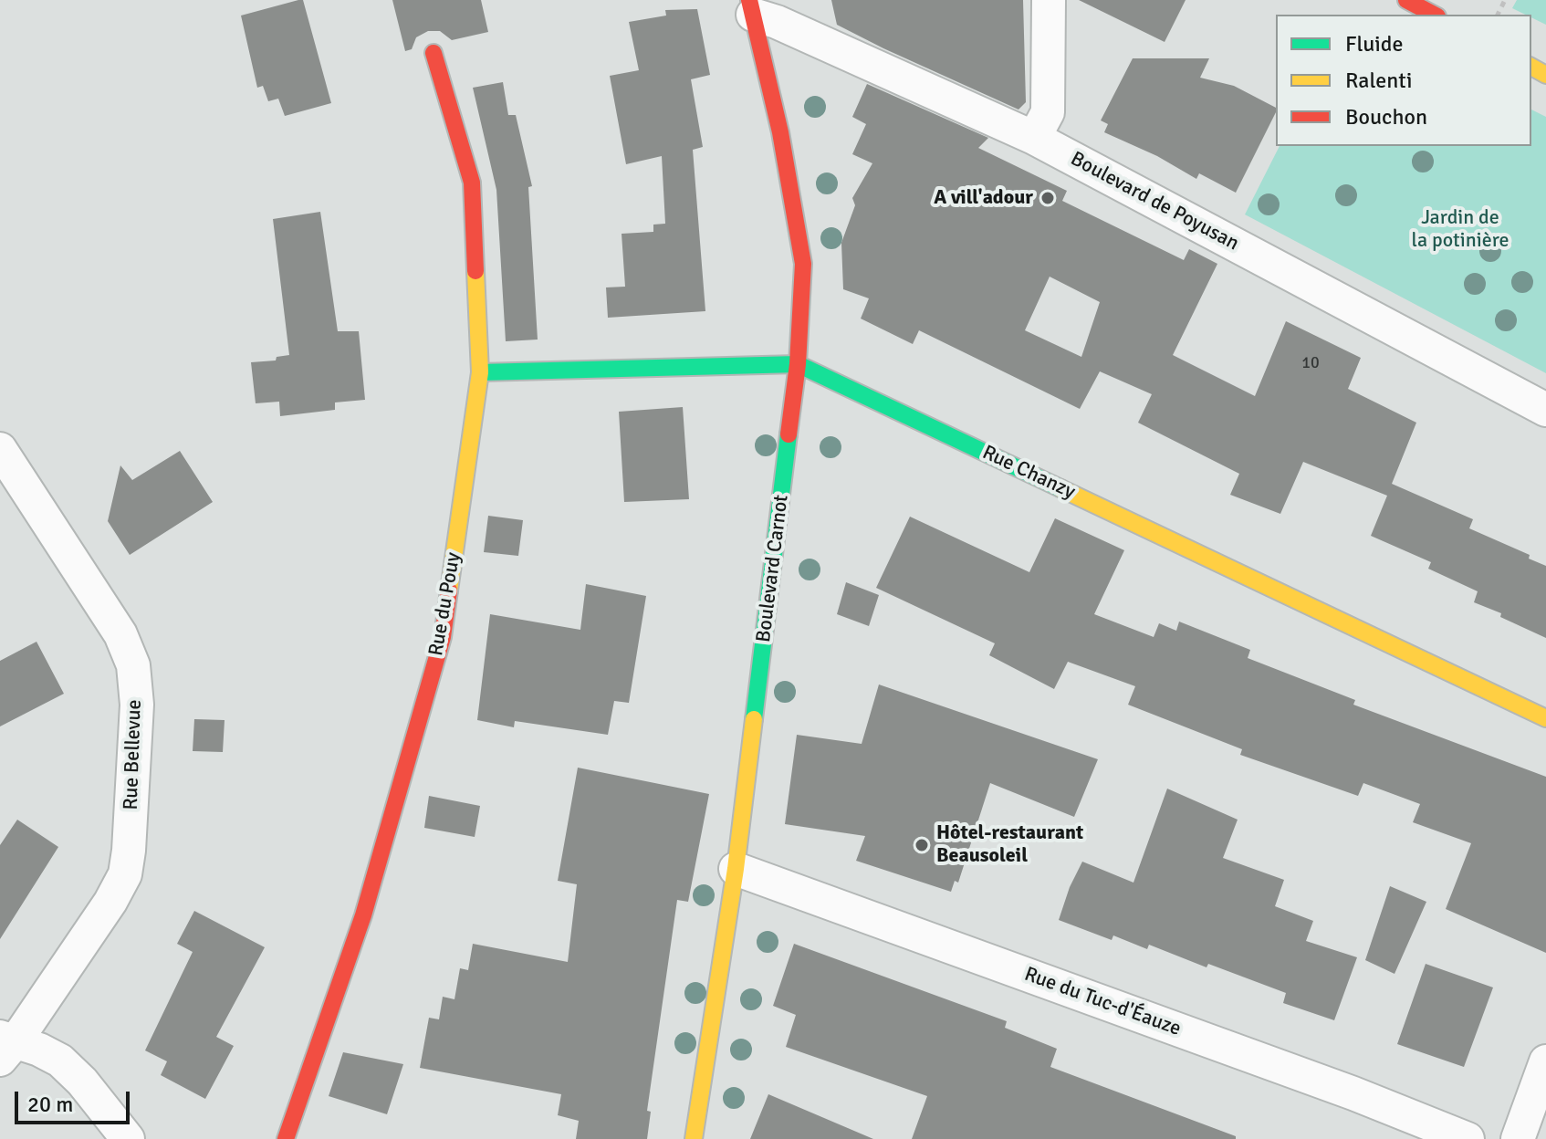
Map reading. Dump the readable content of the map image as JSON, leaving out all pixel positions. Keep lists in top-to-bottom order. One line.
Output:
{"streets":{"street":["Boulevard de Poyusan","Rue Chanzy","Boulevard Carnot","Rue du Pouy","Rue Bellevue","Rue du Tuc-d'Éauze"]},"crossings":[["Boulevard de Poyusan","Boulevard Carnot"],["Rue Chanzy","Boulevard Carnot"],["Rue Chanzy","Rue du Pouy"],["Boulevard Carnot","Rue du Tuc-d'Éauze"]],"parks":["Jardin de la potinière"],"places":["A vill'adour","Hôtel-restaurant Beausoleil"],"house_numbers":["10"],"legend":["Fluide","Ralenti","Bouchon"],"scale_bar":"20 m"}
